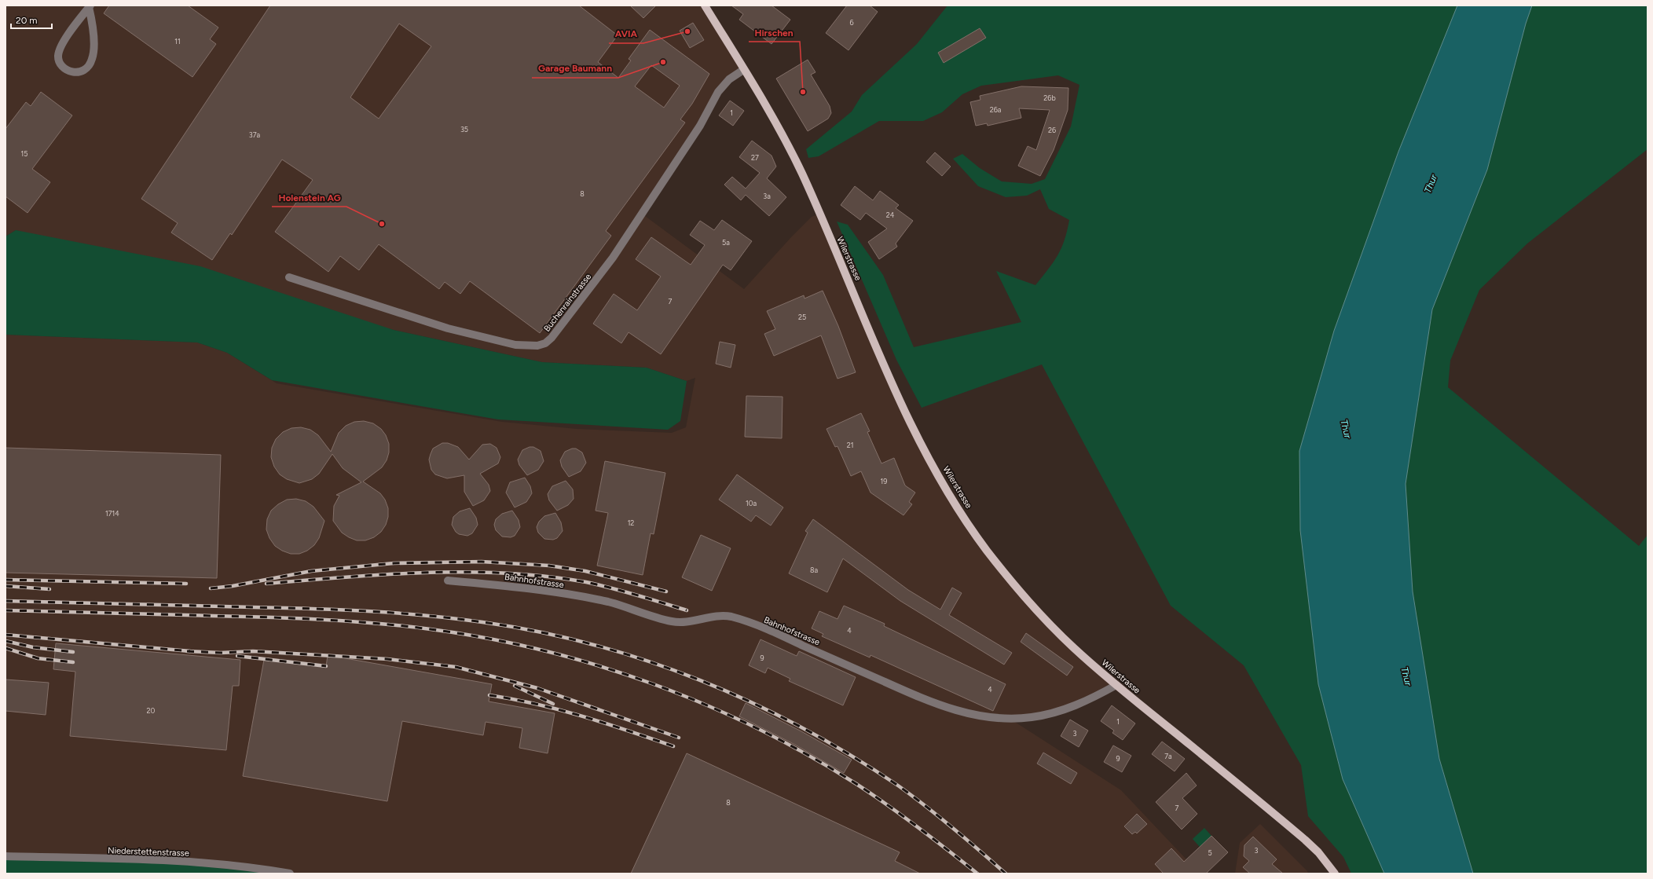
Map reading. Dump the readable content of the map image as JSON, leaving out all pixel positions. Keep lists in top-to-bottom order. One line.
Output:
{"streets":{"main road":["Wilerstrasse"],"street":["Buchenrainstrasse","Bahnhofstrasse","Niederstettenstrasse"]},"crossings":[["Wilerstrasse","Buchenrainstrasse"],["Wilerstrasse","Bahnhofstrasse"]],"water":["Thur"],"places":["AVIA","Garage Baumann","Hirschen","Holenstein AG"],"house_numbers":["6","11","26b","26a","1","35","26","37a","15","27","8","3a","24","5a","7","25","21","19","10a","1714","12","8a","4","9","4","20","1","3","7a","9","8","7","3","5"],"scale_bar":"20 m"}
